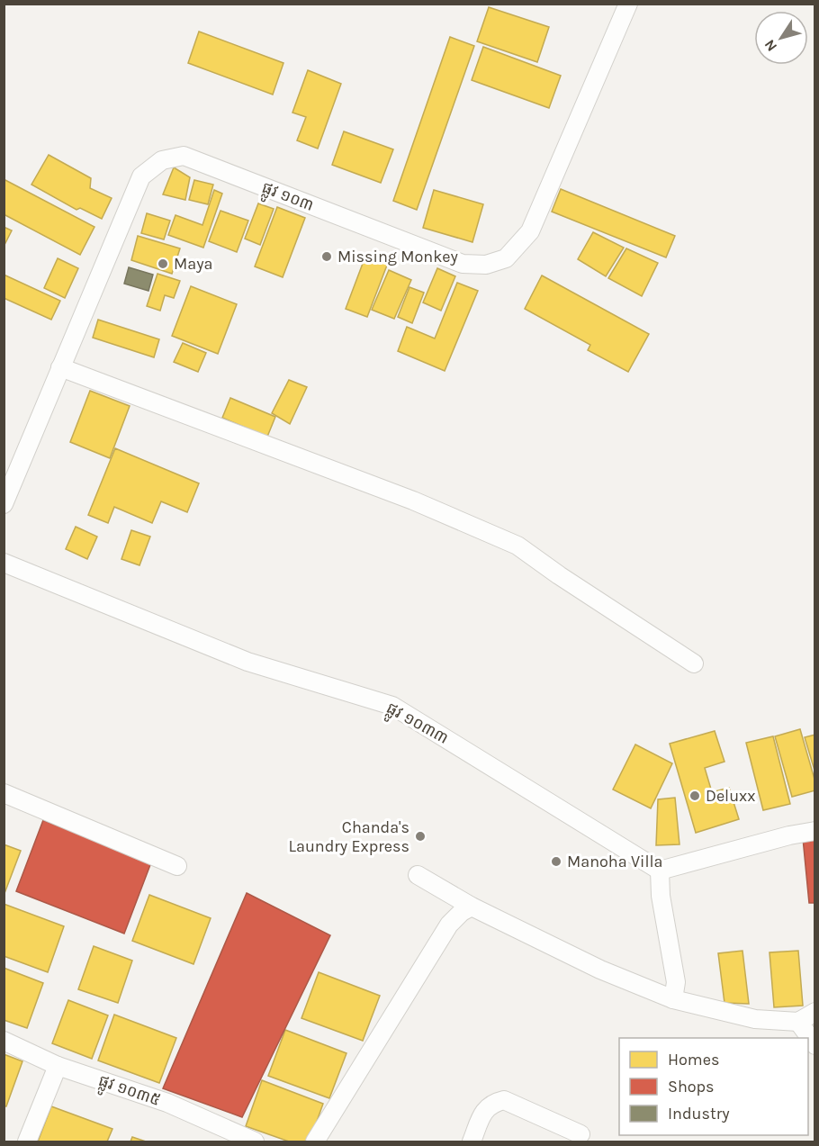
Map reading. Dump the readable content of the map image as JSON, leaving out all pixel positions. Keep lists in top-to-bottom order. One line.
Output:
{"streets":{"street":["ផ្លូវ ១០៣","ផ្លូវ ១០៣៣","ផ្លូវ ១០៣៥"]},"places":["Missing Monkey","Maya","Deluxx","Chanda's Laundry Express","Manoha Villa"],"legend":["Homes","Shops","Industry"],"north":"bottom left"}
